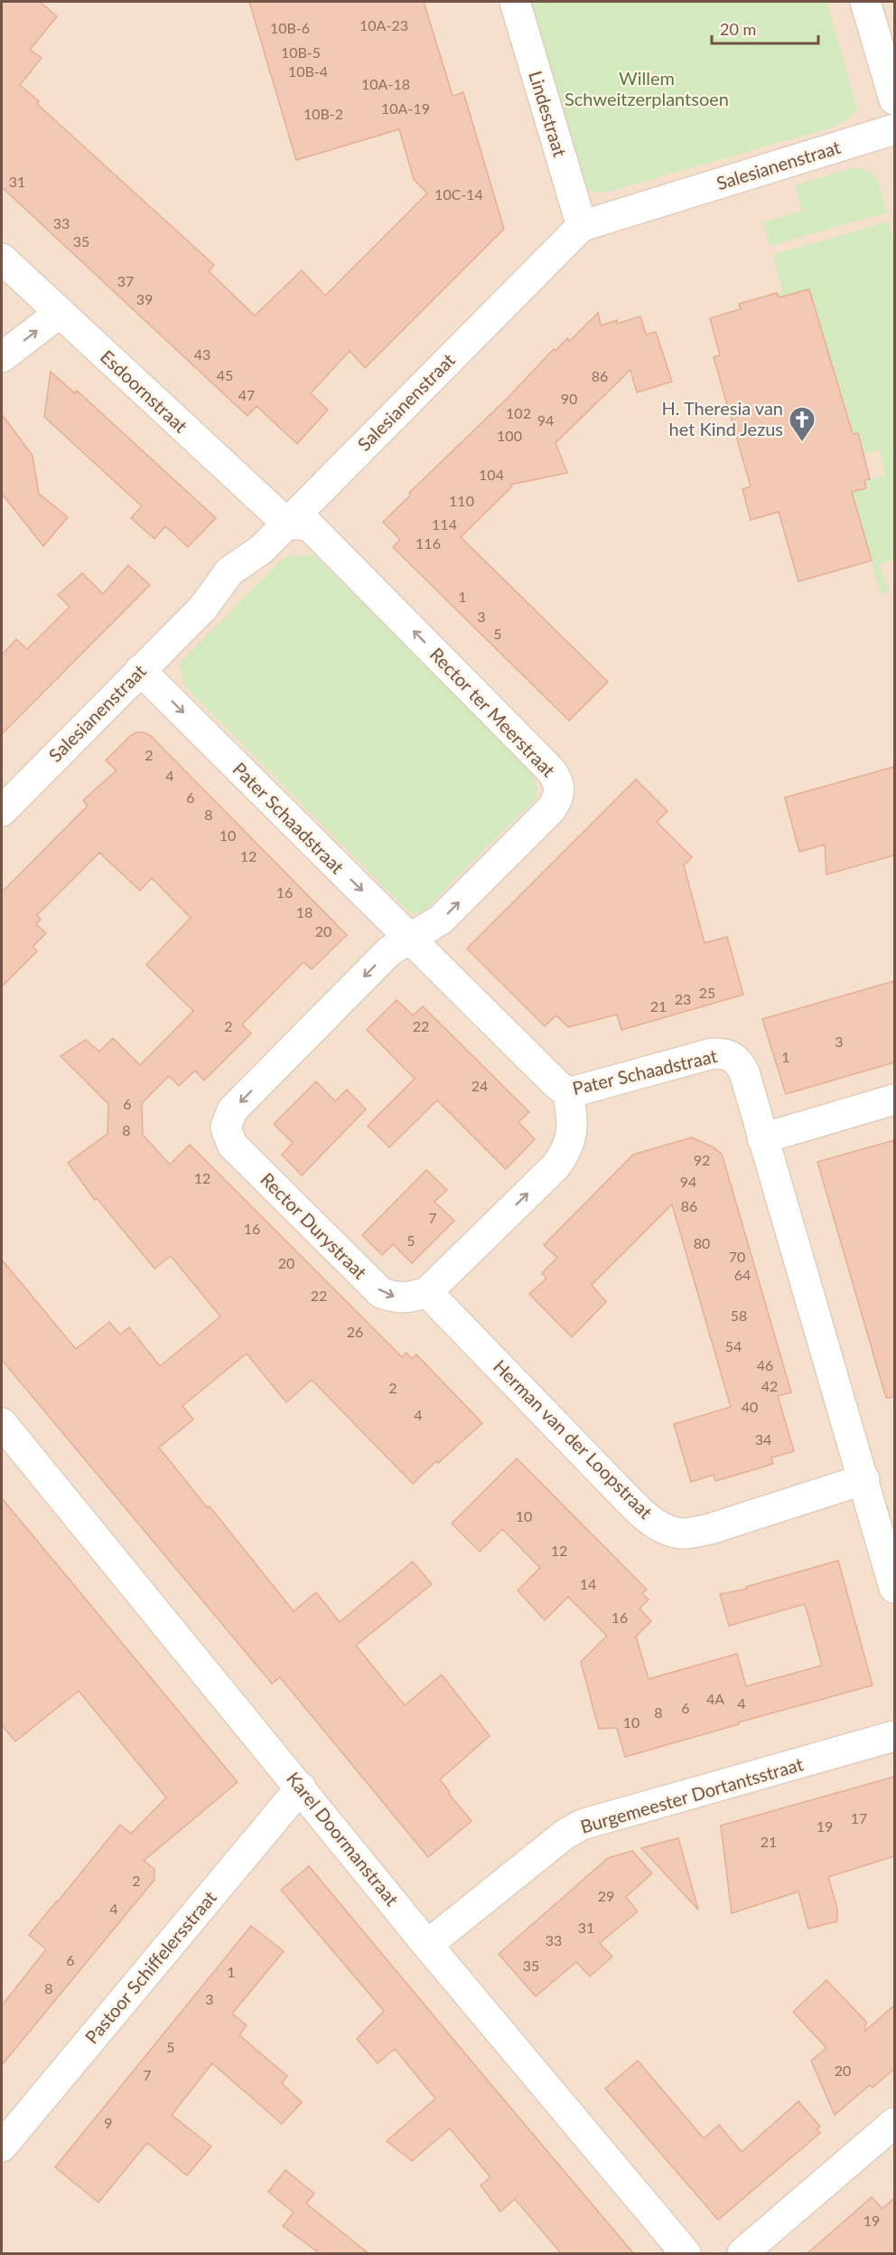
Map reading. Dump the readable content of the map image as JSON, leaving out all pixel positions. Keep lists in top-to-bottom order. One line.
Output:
{"streets":{"street":["Lindestraat","Salesianenstraat","Esdoornstraat","Rector ter Meerstraat","Pater Schaadstraat","Rector Durystraat","Herman van der Loopstraat","Burgemeester Dortantsstraat","Karel Doormanstraat","Pastoor Schiffelersstraat"]},"crossings":[["Lindestraat","Salesianenstraat"],["Salesianenstraat","Esdoornstraat"],["Salesianenstraat","Rector ter Meerstraat"],["Salesianenstraat","Pater Schaadstraat"],["Esdoornstraat","Rector ter Meerstraat"],["Rector ter Meerstraat","Pater Schaadstraat"],["Rector ter Meerstraat","Rector Durystraat"],["Pater Schaadstraat","Rector Durystraat"],["Pater Schaadstraat","Herman van der Loopstraat"],["Rector Durystraat","Herman van der Loopstraat"],["Burgemeester Dortantsstraat","Karel Doormanstraat"],["Karel Doormanstraat","Pastoor Schiffelersstraat"]],"parks":["Willem Schweitzerplantsoen"],"places":{"church":["H. Theresia van het Kind Jezus"]},"house_numbers":["10A-23","10B-6","10B-5","10B-4","10A-18","10A-19","10B-2","31","10C-14","33","35","37","39","43","45","86","47","90","102","94","100","104","110","114","116","1","3","5","2","4","6","8","10","12","16","18","20","25","23","21","2","22","3","1","24","6","8","92","12","94","86","7","16","5","80","70","20","64","22","58","26","54","46","42","2","40","4","34","10","12","14","16","4A","4","6","8","10","17","19","21","2","29","4","31","33","6","35","1","8","3","5","20","7","9","19"],"scale_bar":"20 m"}
